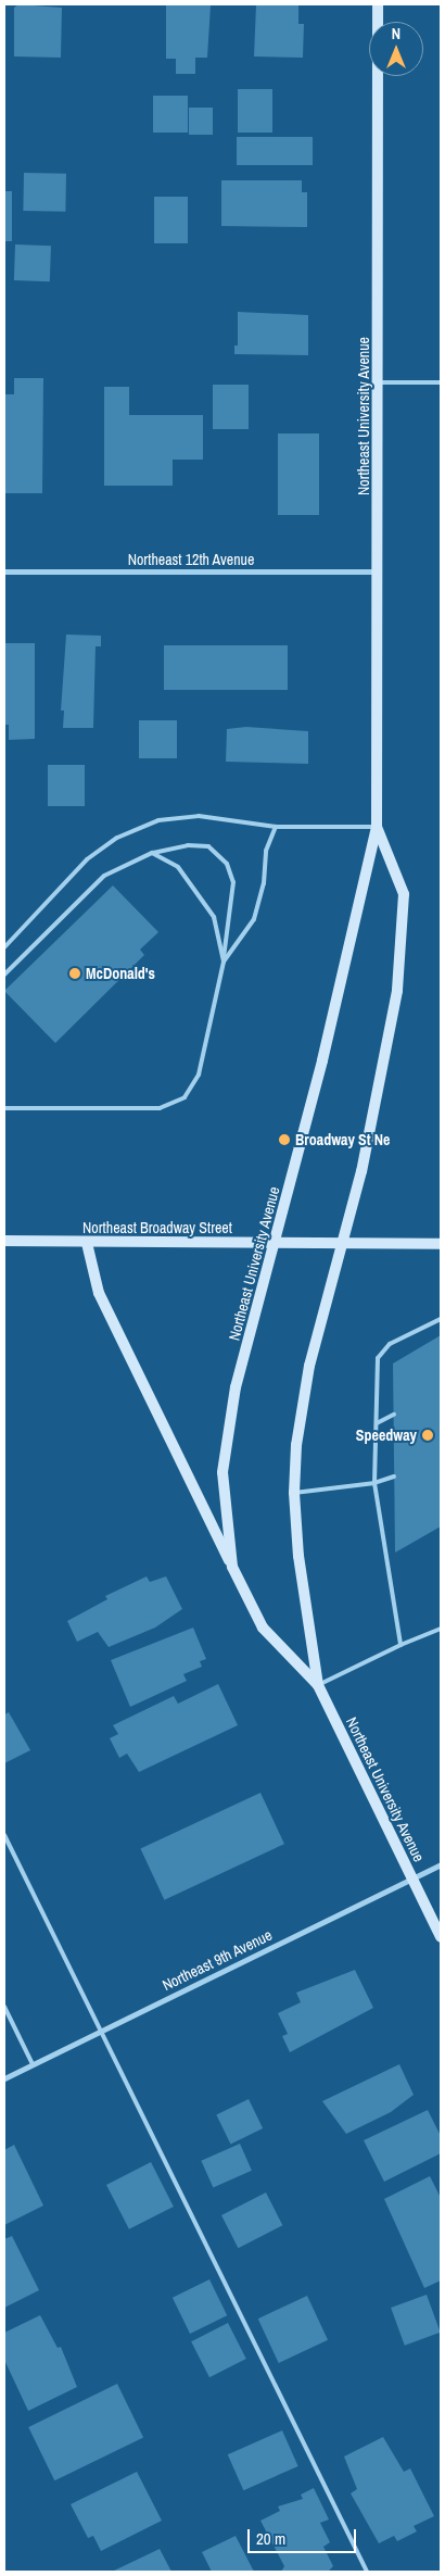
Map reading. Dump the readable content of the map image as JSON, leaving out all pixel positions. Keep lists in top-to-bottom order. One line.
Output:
{"streets":{"main road":["Northeast University Avenue","Northeast Broadway Street"],"street":["Northeast 12th Avenue","Northeast 9th Avenue"]},"crossings":[["Northeast University Avenue","Northeast 12th Avenue"],["Northeast University Avenue","Northeast Broadway Street"],["Northeast University Avenue","Northeast 9th Avenue"]],"places":["McDonald's","Broadway St Ne","Speedway"],"scale_bar":"20 m","north":"top"}
